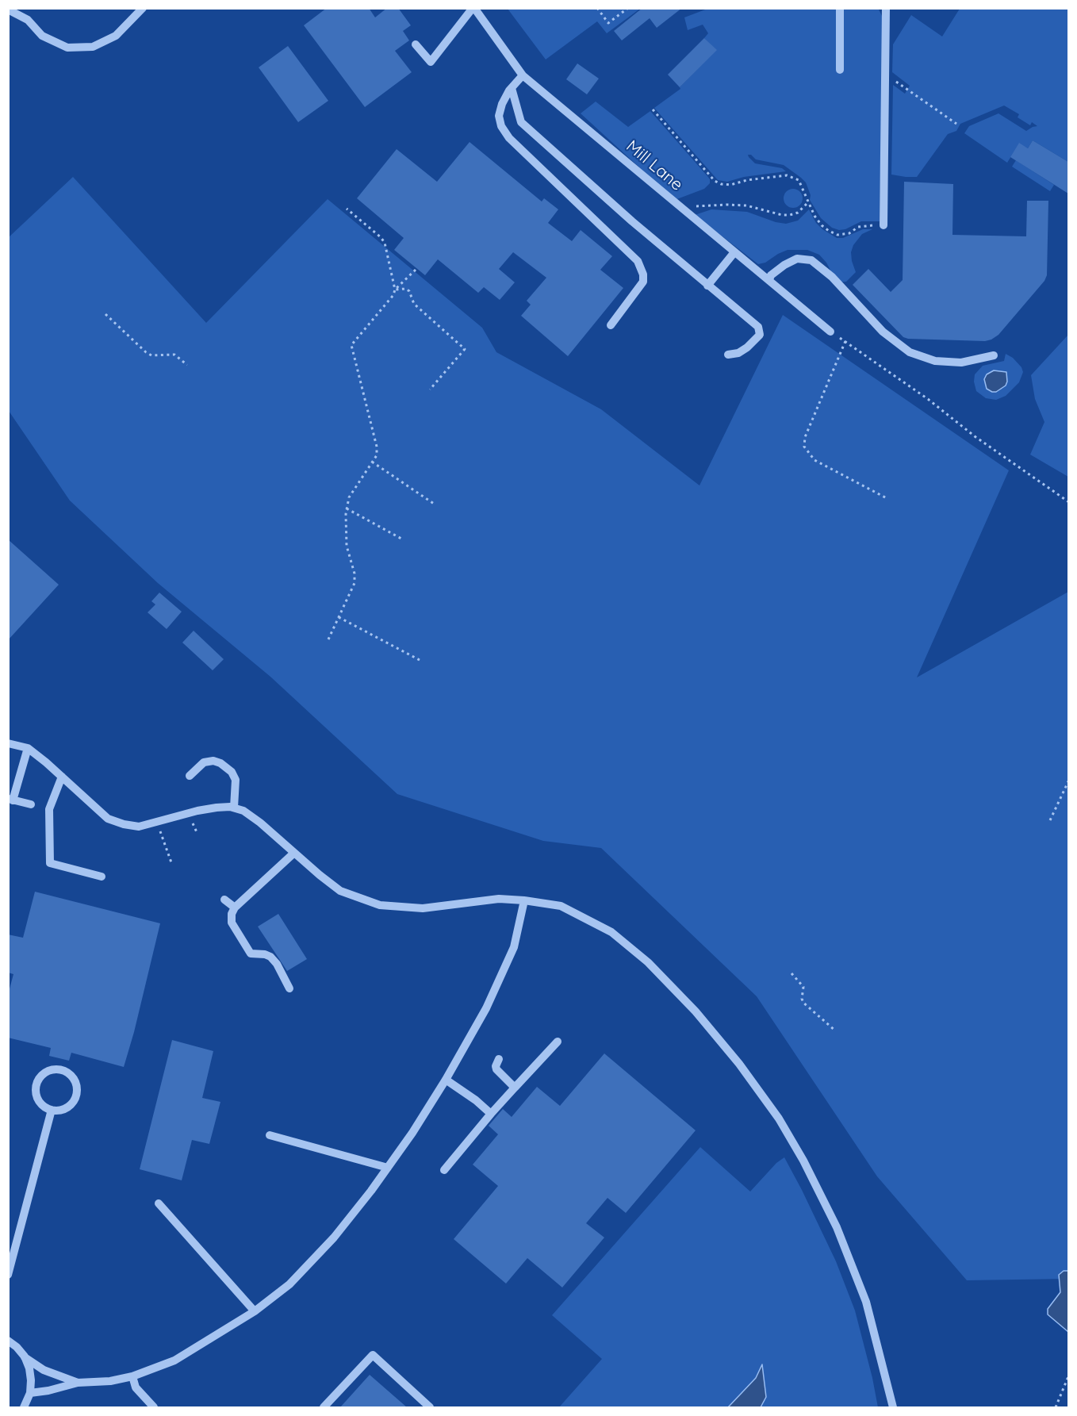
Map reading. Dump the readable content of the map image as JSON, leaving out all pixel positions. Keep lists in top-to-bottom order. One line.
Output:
{"streets":{"street":["Mill Lane"]}}
